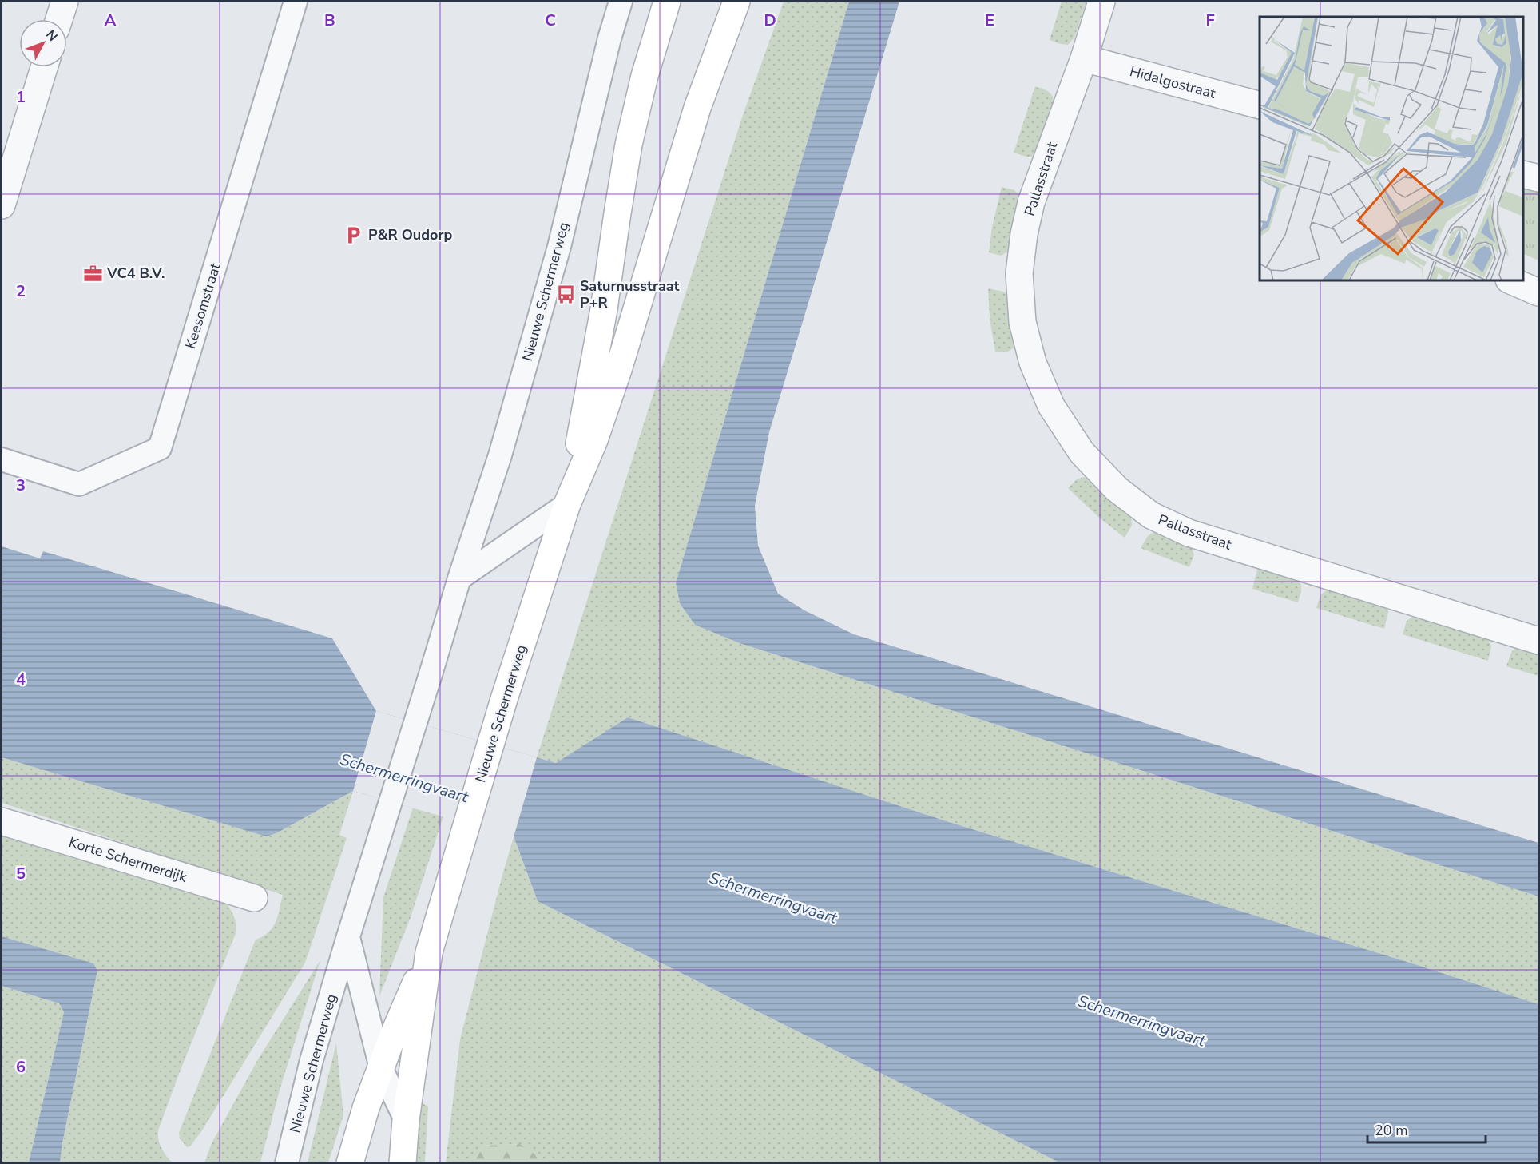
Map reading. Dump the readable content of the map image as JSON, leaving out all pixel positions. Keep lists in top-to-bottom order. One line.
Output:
{"streets":{"main road":["Nieuwe Schermerweg"],"street":["Hidalgostraat","Pallasstraat","Korte Schermerdijk"],"lane":["Keesomstraat"]},"crossings":[["Hidalgostraat","Pallasstraat"]],"water":["Schermerringvaart"],"places":{"parking":["P&R Oudorp"],"office":["VC4 B.V."],"bus stop":["Saturnusstraat P+R"]},"scale_bar":"20 m","north":"top right","grid":{"columns":["A","B","C","D","E","F"],"rows":["1","2","3","4","5","6"]}}
